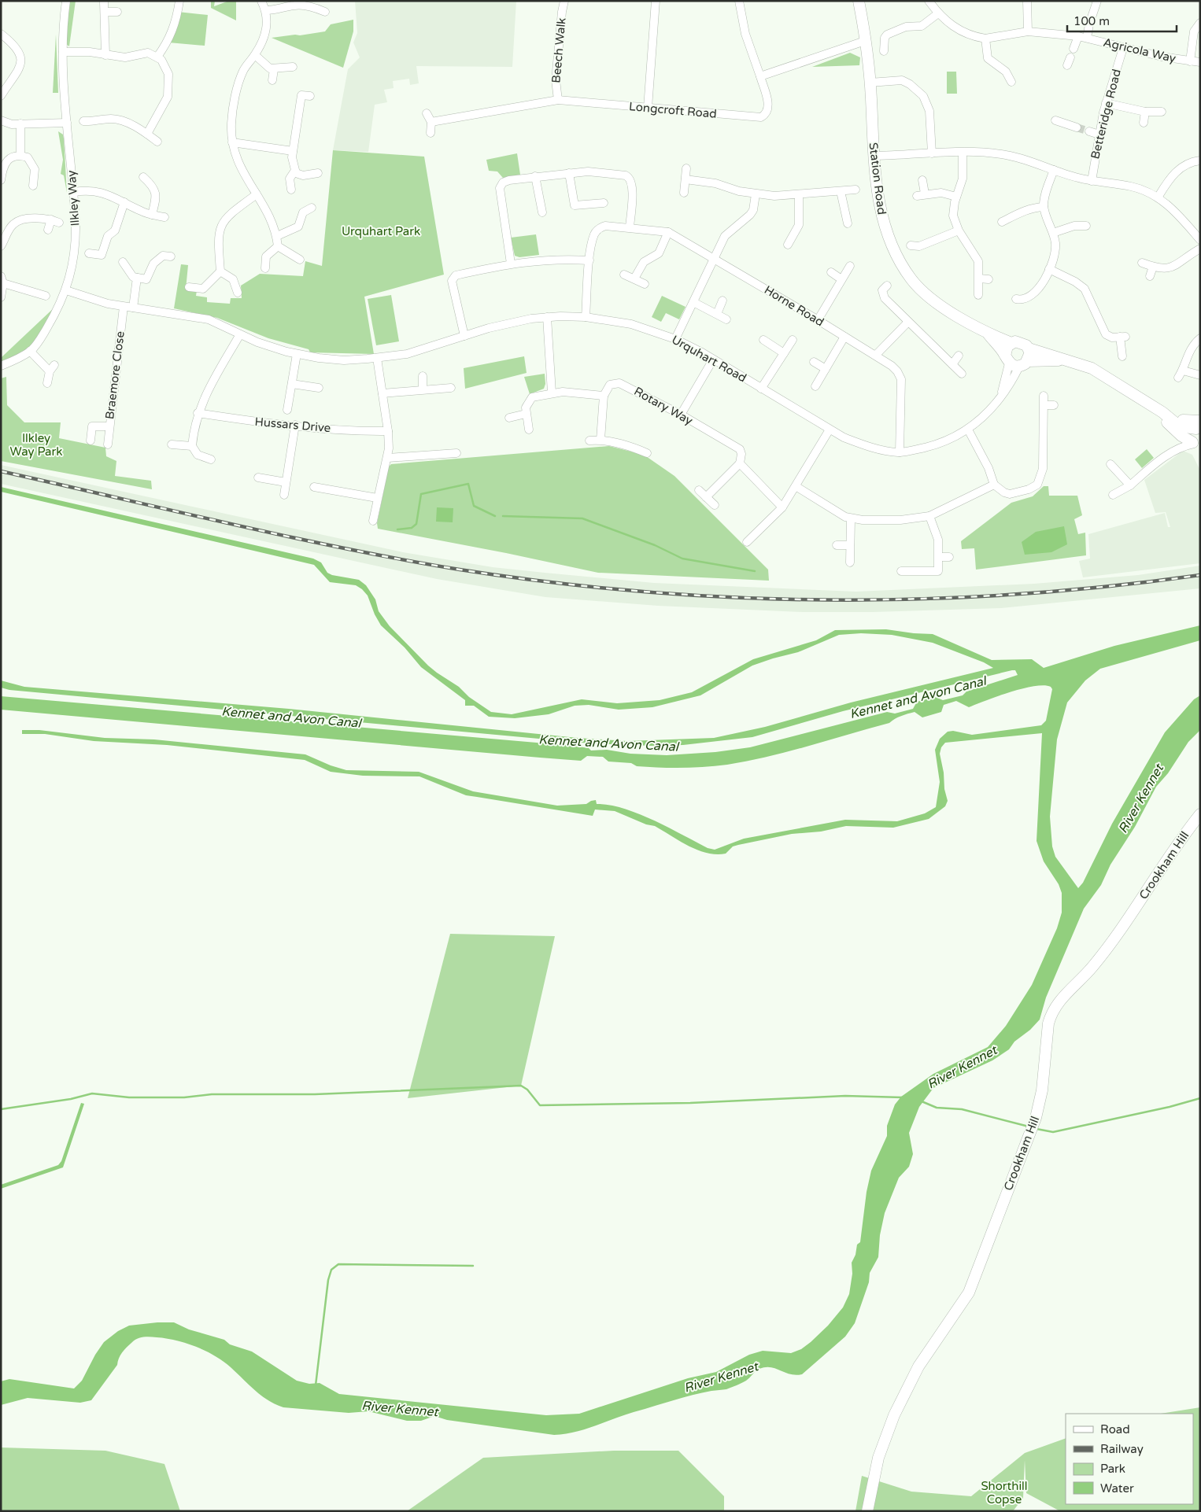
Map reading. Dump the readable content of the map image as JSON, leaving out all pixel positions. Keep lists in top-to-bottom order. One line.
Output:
{"streets":{"street":["Beech Walk","Agricola Way","Longcroft Road","Betteridge Road","Station Road","Ilkley Way","Horne Road","Urquhart Road","Braemore Close","Rotary Way","Hussars Drive","Crookham Hill"]},"crossings":[["Beech Walk","Longcroft Road"],["Agricola Way","Betteridge Road"],["Station Road","Urquhart Road"],["Horne Road","Urquhart Road"]],"water":["Kennet and Avon Canal","River Kennet"],"parks":["Urquhart Park","Ilkley Way Park","Shorthill Copse"],"legend":["Road","Railway","Park","Water"],"scale_bar":"100 m"}
